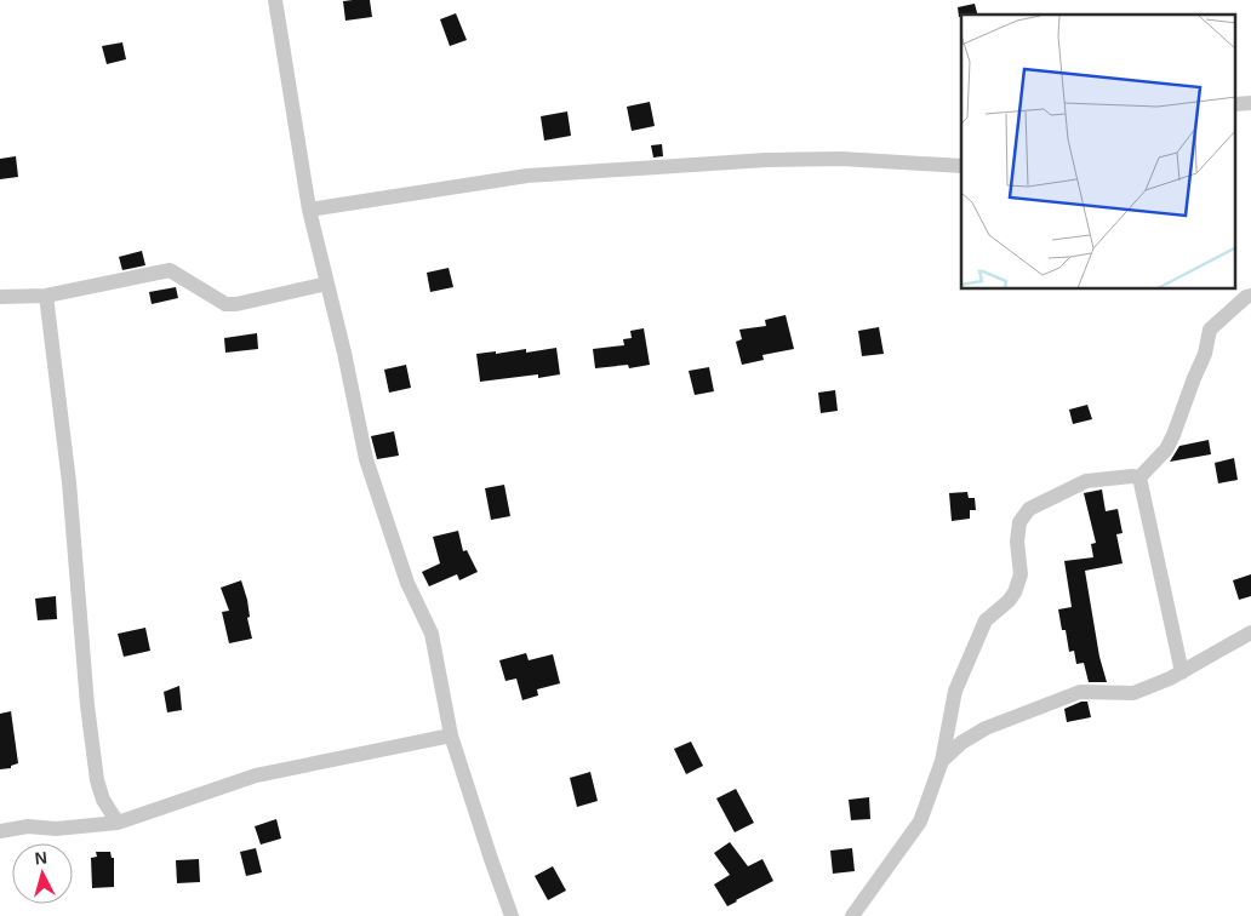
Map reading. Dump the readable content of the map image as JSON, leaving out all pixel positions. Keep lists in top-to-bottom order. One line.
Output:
{"north":"top"}
